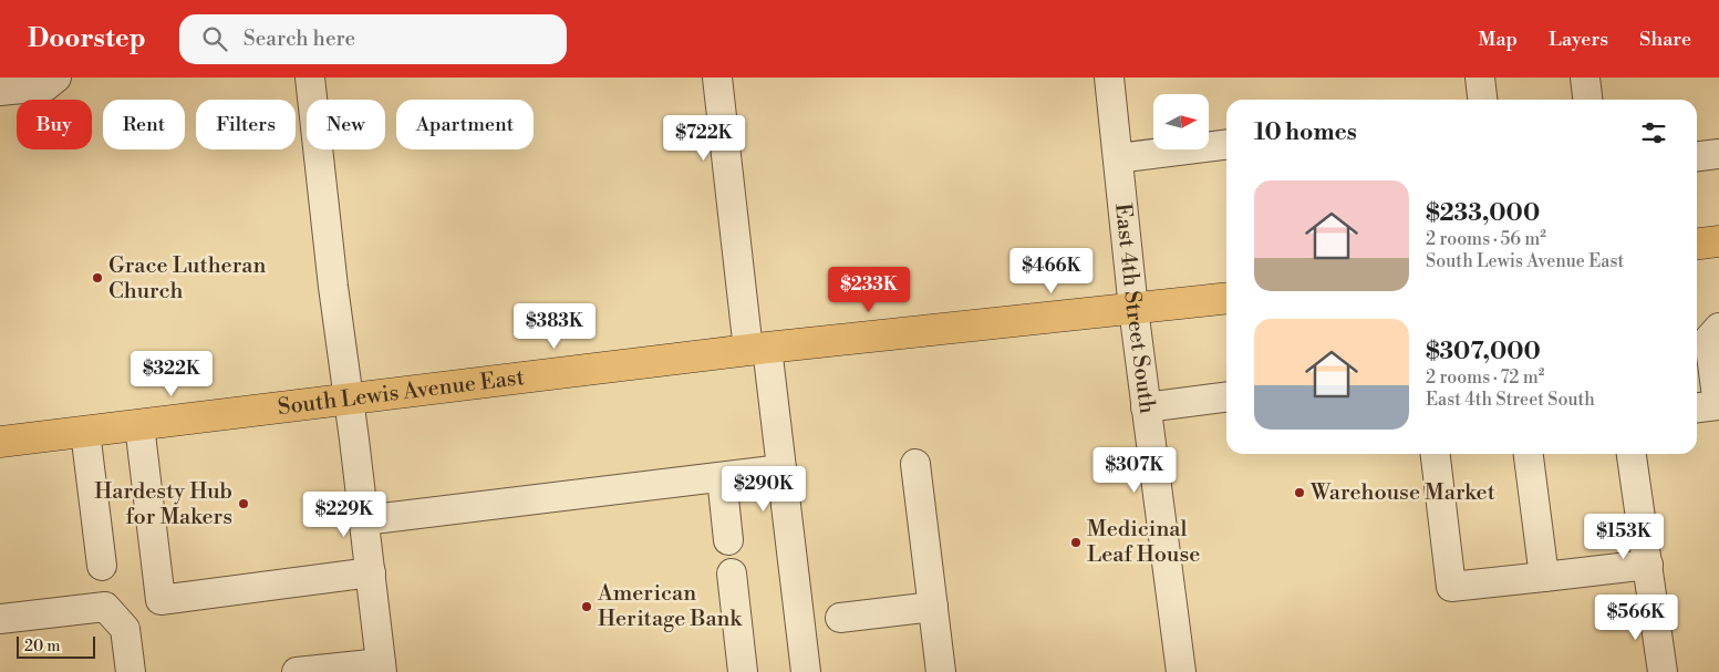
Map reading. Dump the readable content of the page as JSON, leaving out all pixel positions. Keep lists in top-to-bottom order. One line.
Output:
{"streets":{"main road":["South Lewis Avenue East"],"street":["East 4th Street South"]},"crossings":[["East 4th Street South","South Lewis Avenue East"]],"places":["Grace Lutheran Church","Warehouse Market","Hardesty Hub for Makers","Medicinal Leaf House","American Heritage Bank"],"scale_bar":"20 m","north":"right","page":{"header":"Doorstep","search":"Search here","nav":["Map","Layers","Share"],"chip":["Buy","Rent","Filters","New","Apartment"],"heading":"10 homes","price":["$722K","$466K","$233K","$383K","$322K","$307K","$290K","$229K","$153K","$566K"],"list":[{"name":"$233,000","note":"2 rooms · 56 m² · South Lewis Avenue East"},{"name":"$307,000","note":"2 rooms · 72 m² · East 4th Street South"}],"scale":"20 m"}}
